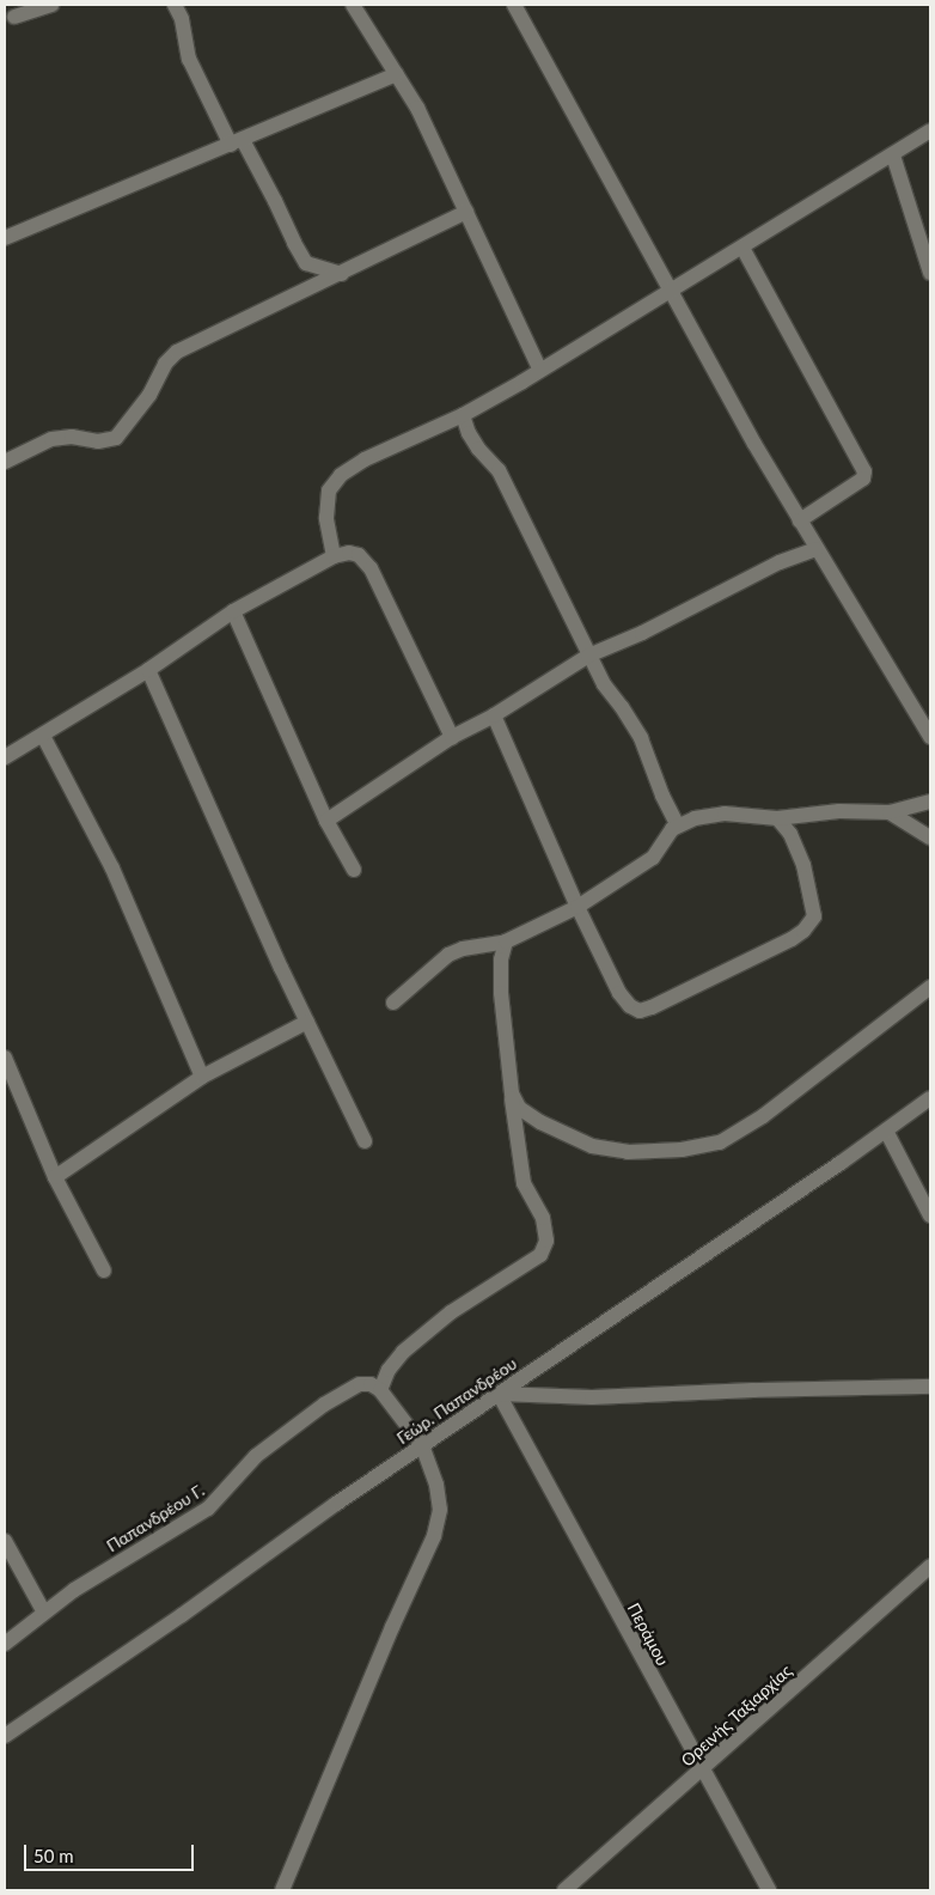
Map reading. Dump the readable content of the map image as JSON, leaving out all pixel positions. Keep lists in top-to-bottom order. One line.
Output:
{"streets":{"street":["Γεώρ. Παπανδρέου","Παπανδρέου Γ.","Περάμου","Ορεινής Ταξιαρχίας"]},"crossings":[["Γεώρ. Παπανδρέου","Περάμου"],["Περάμου","Ορεινής Ταξιαρχίας"]],"scale_bar":"50 m"}
